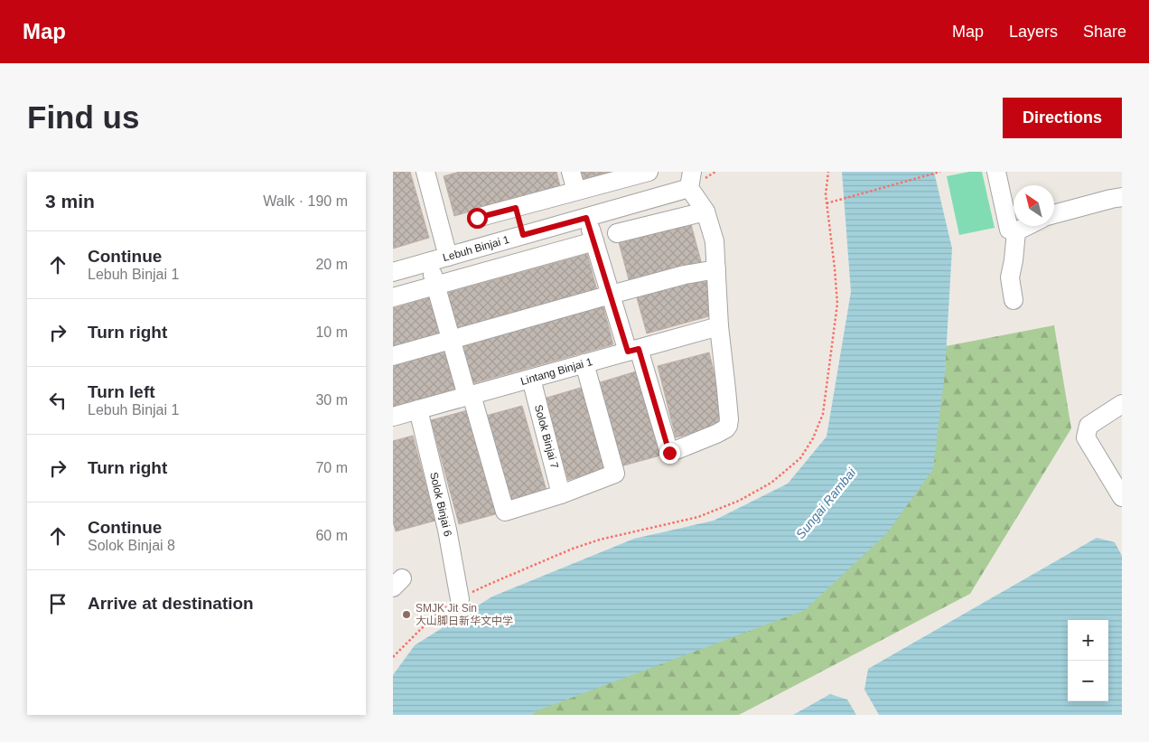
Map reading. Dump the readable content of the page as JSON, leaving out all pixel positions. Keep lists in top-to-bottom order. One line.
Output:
{"streets":{"street":["Lebuh Binjai 1","Lintang Binjai 1","Solok Binjai 7","Solok Binjai 6"]},"crossings":[["Lintang Binjai 1","Solok Binjai 7"],["Lintang Binjai 1","Solok Binjai 6"]],"water":["Sungai Rambai"],"places":["SMJK Jit Sin 大山脚日新华文中学"],"north":"top left","page":{"header":"Map","nav":["Map","Layers","Share"],"buttons":"Directions","title":"Find us","heading":["3 min","Walk · 190 m"],"list":[["Continue","Lebuh Binjai 1","20 m"],["Turn right","10 m"],["Turn left","Lebuh Binjai 1","30 m"],["Turn right","70 m"],["Continue","Solok Binjai 8","60 m"],"Arrive at destination"],"map_buttons":["+","−"]}}
